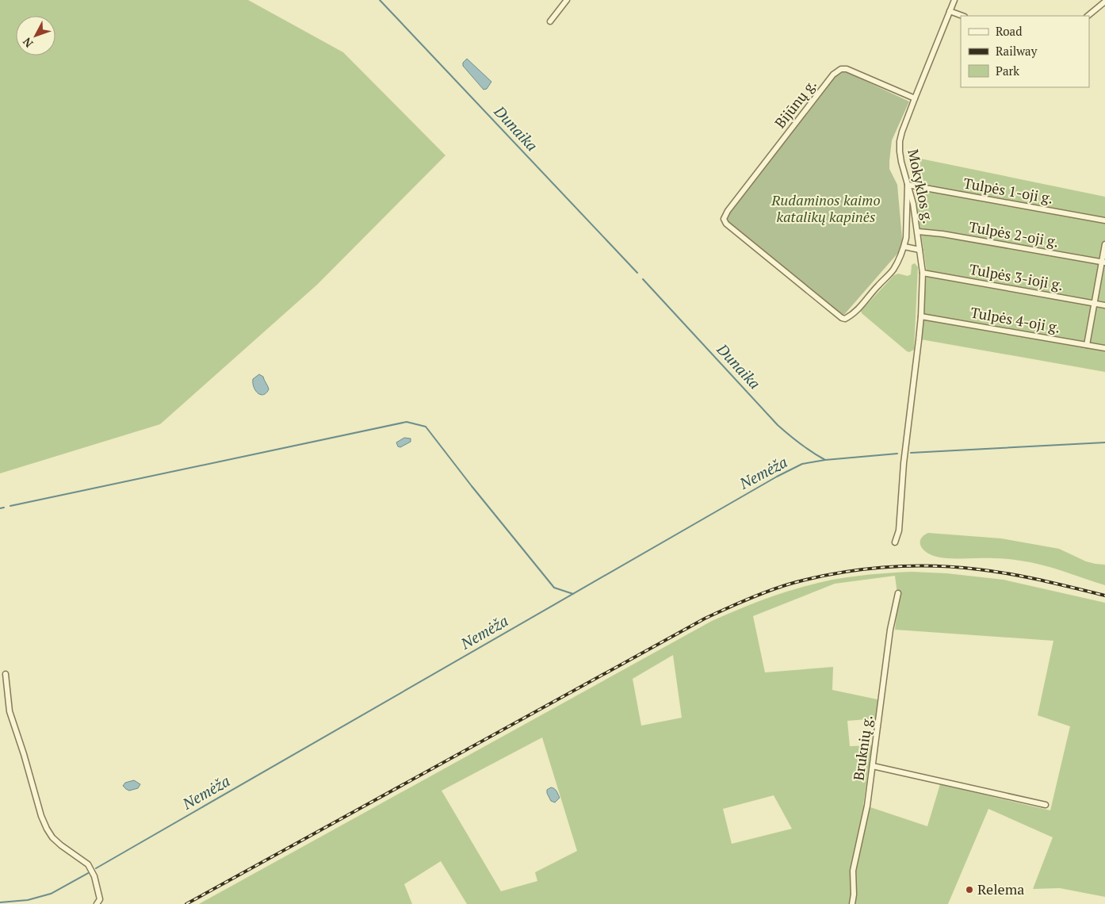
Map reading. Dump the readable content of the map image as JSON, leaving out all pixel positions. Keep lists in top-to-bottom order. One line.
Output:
{"streets":{"street":["Bijūnų g.","Mokyklos g.","Tulpės 1-oji g.","Tulpės 2-oji g.","Tulpės 3-ioji g.","Tulpės 4-oji g.","Bruknių g."]},"crossings":[["Bijūnų g.","Mokyklos g."],["Mokyklos g.","Tulpės 1-oji g."],["Mokyklos g.","Tulpės 2-oji g."],["Mokyklos g.","Tulpės 3-ioji g."],["Mokyklos g.","Tulpės 4-oji g."]],"water":["Dunaika","Nemėža"],"parks":["Rudaminos kaimo katalikų kapinės"],"places":["Relema"],"legend":["Road","Railway","Park"],"north":"bottom left"}
